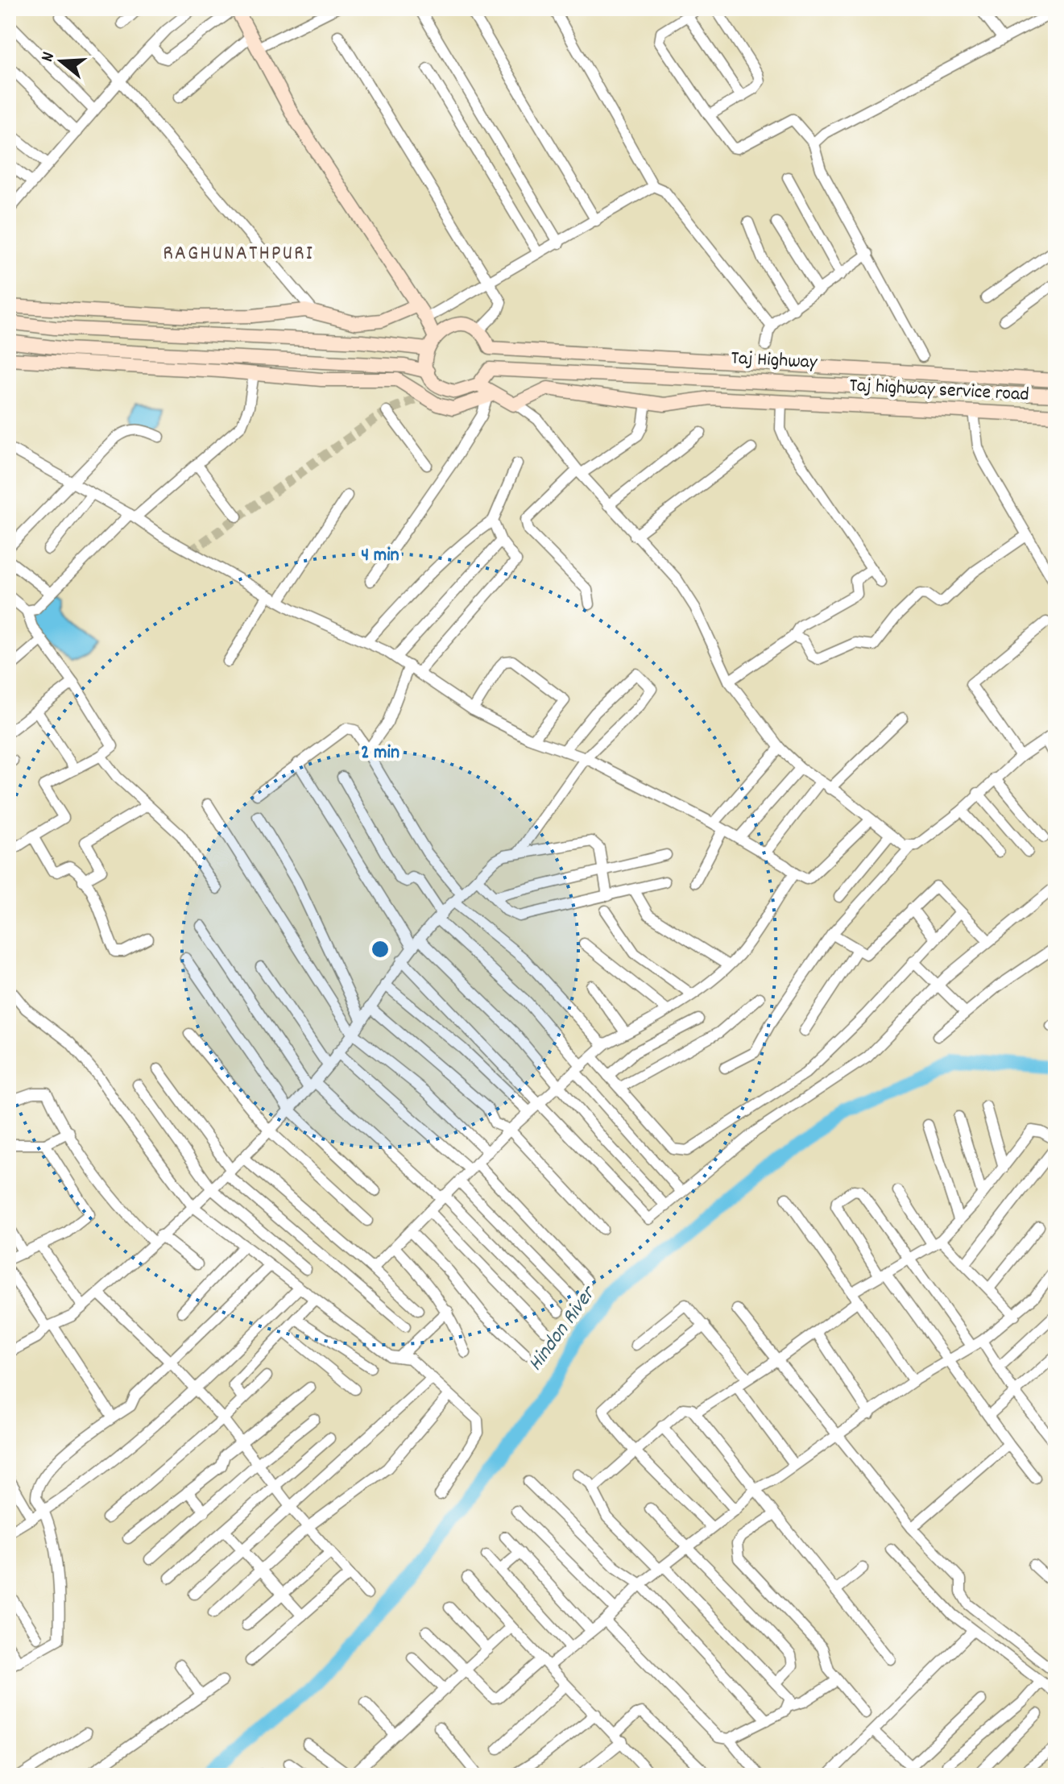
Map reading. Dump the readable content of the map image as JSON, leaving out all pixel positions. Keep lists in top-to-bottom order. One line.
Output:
{"streets":{"main road":["Taj Highway","Taj highway service road"]},"districts":["RAGHUNATHPURI"],"water":["Hindon River"],"north":"left","rings":["4 min","2 min"]}
